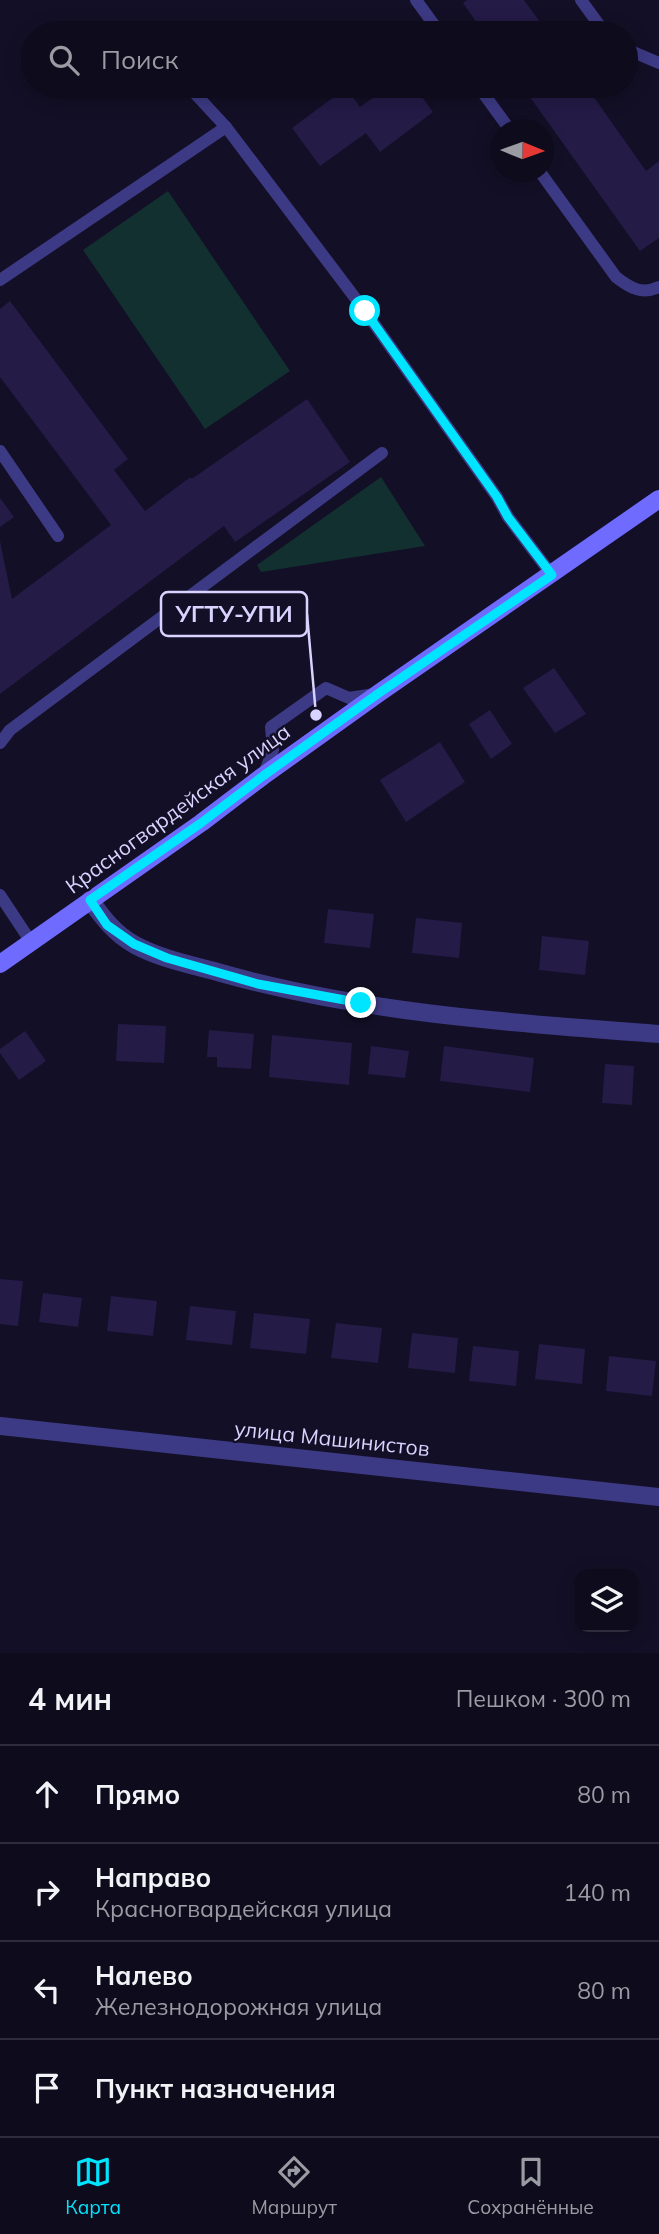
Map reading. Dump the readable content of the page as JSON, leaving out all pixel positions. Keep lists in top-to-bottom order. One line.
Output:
{"streets":{"main road":["Красногвардейская улица"],"street":["улица Машинистов"]},"places":["УГТУ-УПИ"],"north":"right","page":{"search":"Поиск","heading":["4 мин","Пешком · 300 m"],"list":[["Прямо","80 m"],["Направо","Красногвардейская улица","140 m"],["Налево","Железнодорожная улица","80 m"],"Пункт назначения"],"nav":["Карта","Маршрут","Сохранённые"]}}
